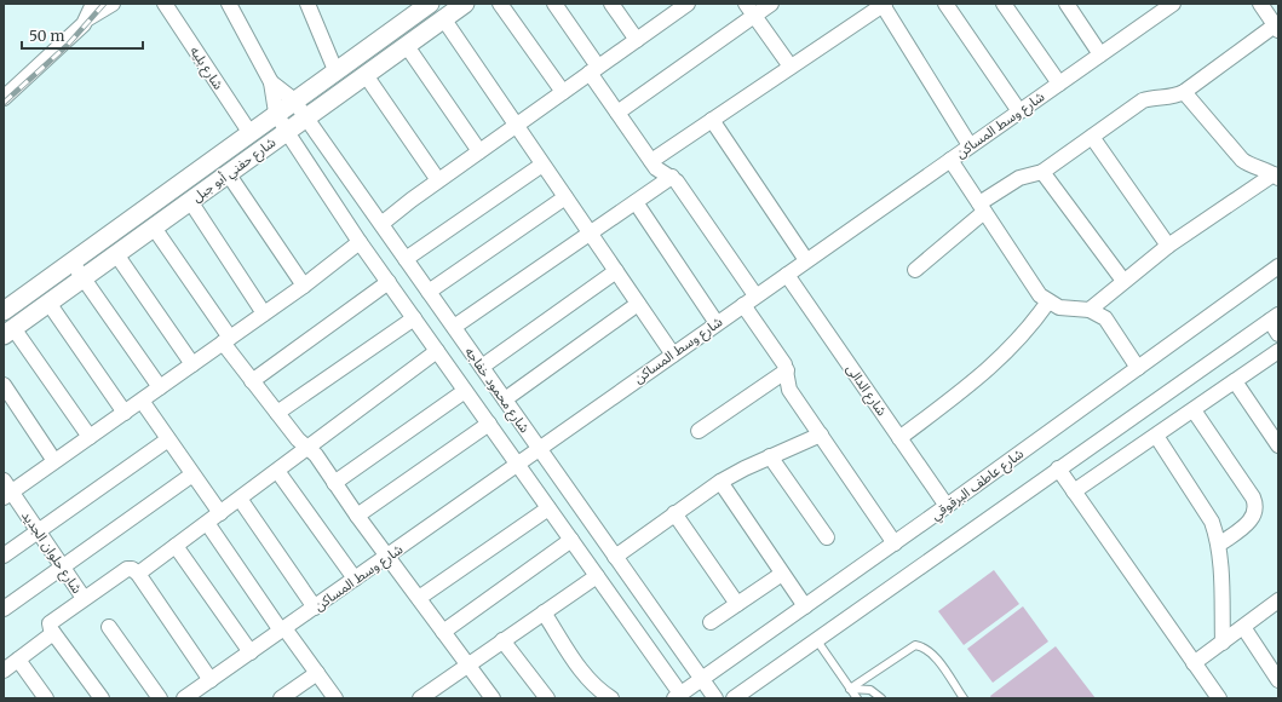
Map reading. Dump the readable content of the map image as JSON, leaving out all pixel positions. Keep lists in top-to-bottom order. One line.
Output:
{"streets":{"street":["شارع بليه","شارع وسط المساكن","شارع حفني أبو جبل","شارع محمود خفاجه","شارع الدالى","شارع عاطف البرقوقي","شارع حلوان الجديد"]},"crossings":[["شارع بليه","شارع حفني أبو جبل"],["شارع وسط المساكن","شارع محمود خفاجه"],["شارع وسط المساكن","شارع الدالى"],["شارع حفني أبو جبل","شارع محمود خفاجه"],["شارع محمود خفاجه","شارع عاطف البرقوقي"],["شارع الدالى","شارع عاطف البرقوقي"]],"scale_bar":"50 m"}
